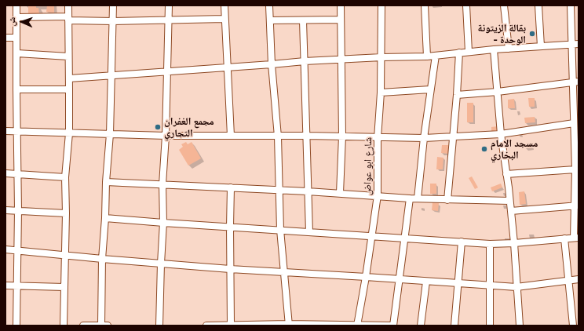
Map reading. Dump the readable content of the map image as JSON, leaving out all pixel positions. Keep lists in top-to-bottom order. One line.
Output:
{"streets":{"street":["شارع ابو عواض"]},"places":["بقالة الزيتونة - الوحدة","مجمع الغفران التجاري","مسجد الامام البخاري"],"north":"left"}
